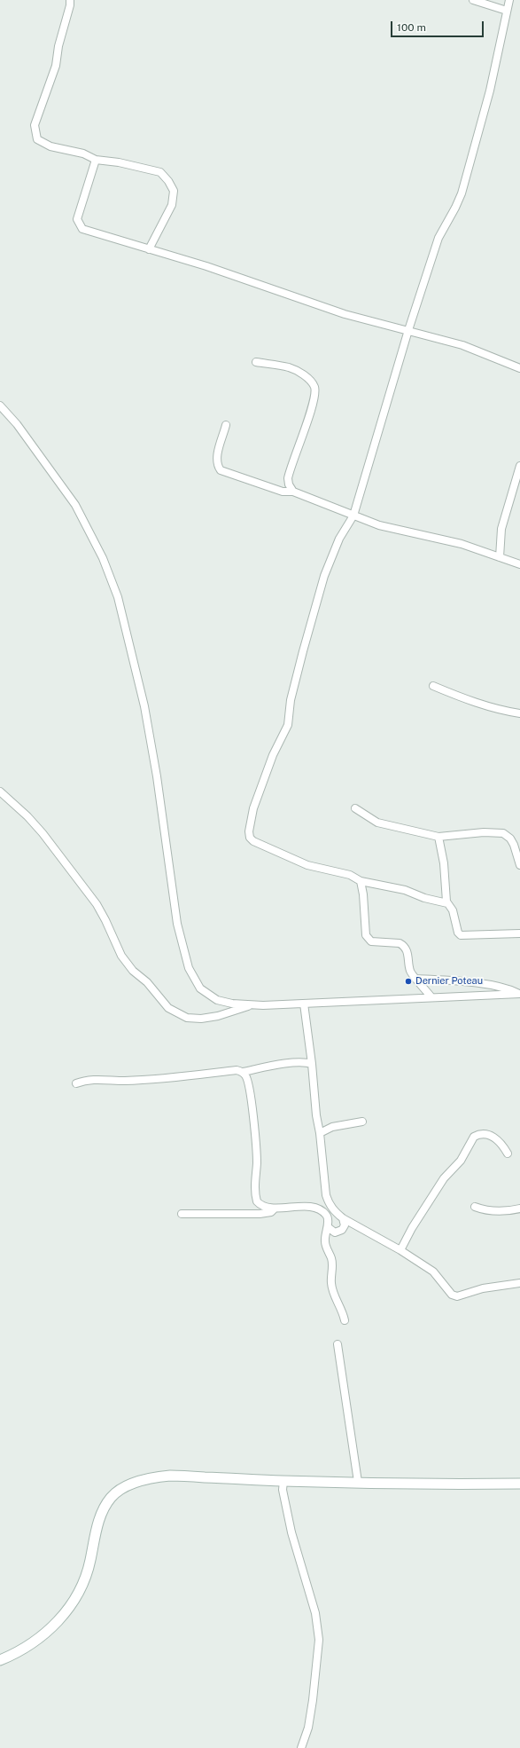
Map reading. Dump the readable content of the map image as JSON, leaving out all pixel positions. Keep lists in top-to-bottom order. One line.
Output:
{"places":["Dernier Poteau"],"scale_bar":"100 m"}
